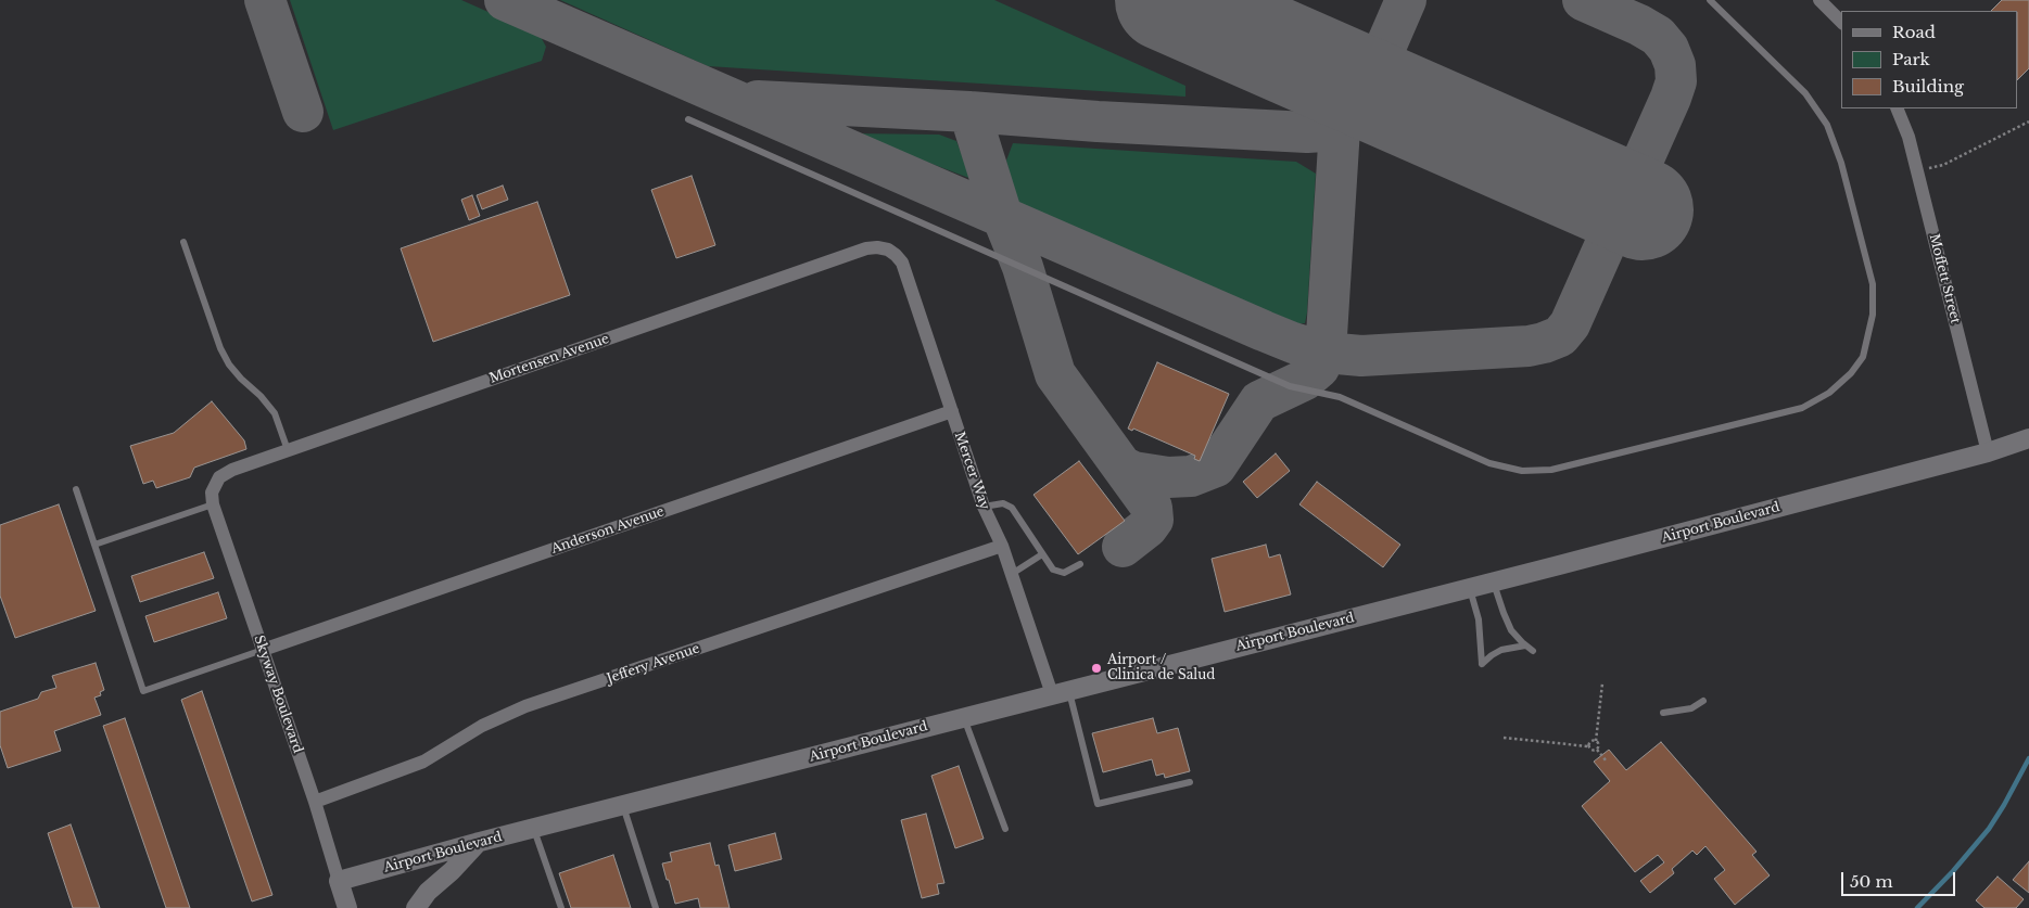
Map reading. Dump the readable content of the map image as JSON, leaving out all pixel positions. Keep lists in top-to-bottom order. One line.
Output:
{"streets":{"main road":["Airport Boulevard","Skyway Boulevard"],"street":["Moffett Street","Mortensen Avenue","Mercer Way","Anderson Avenue","Jeffery Avenue"]},"crossings":[["Moffett Street","Airport Boulevard"],["Mortensen Avenue","Mercer Way"],["Mortensen Avenue","Skyway Boulevard"],["Mercer Way","Airport Boulevard"],["Mercer Way","Anderson Avenue"],["Mercer Way","Jeffery Avenue"],["Airport Boulevard","Skyway Boulevard"],["Anderson Avenue","Skyway Boulevard"],["Jeffery Avenue","Skyway Boulevard"]],"places":["Airport / Clinica de Salud"],"legend":["Road","Park","Building"],"scale_bar":"50 m"}
